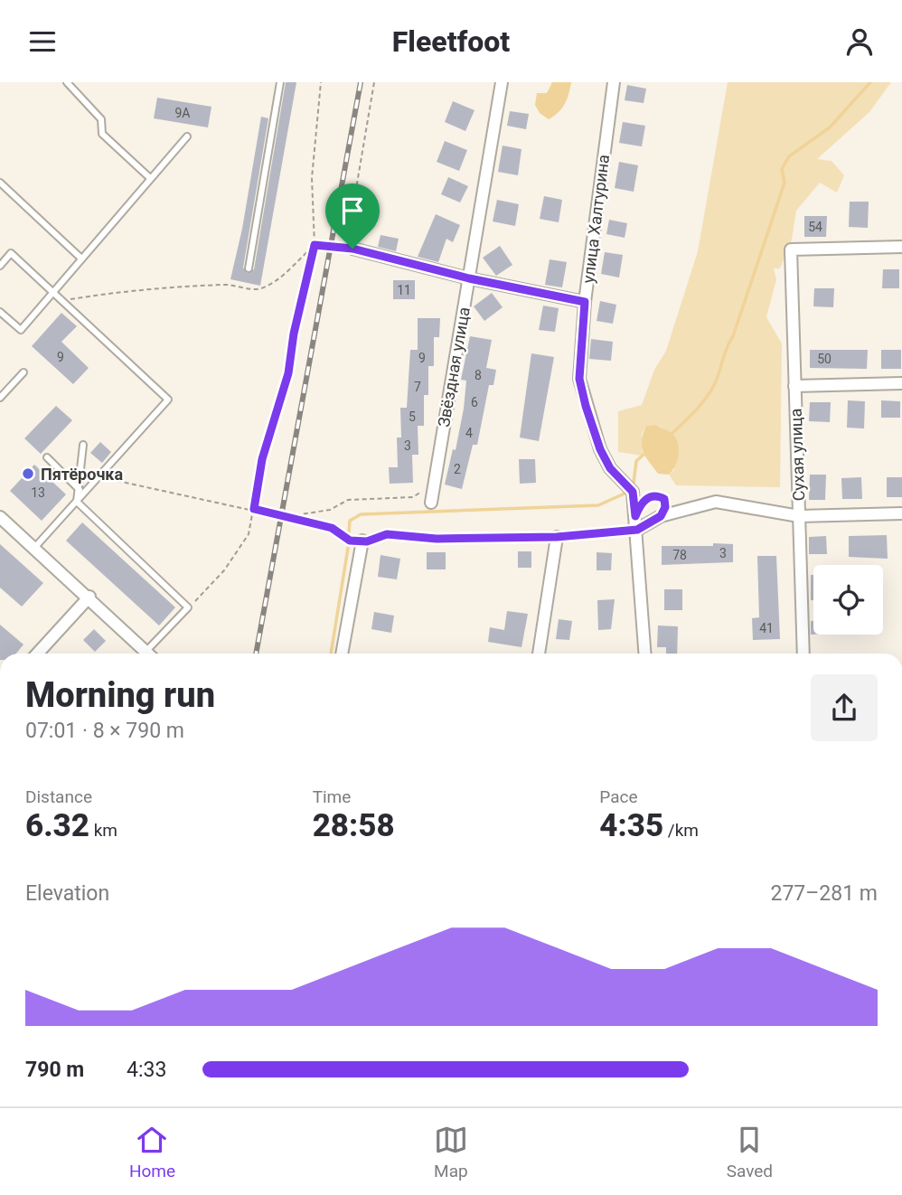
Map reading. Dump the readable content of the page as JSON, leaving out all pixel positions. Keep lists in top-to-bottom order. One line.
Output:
{"streets":{"street":["улица Халтурина","Звёздная улица","Сухая улица"]},"places":["Пятёрочка"],"house_numbers":["9А","54","11","9","9","50","8","7","6","5","4","3","2","13","3","78","41"],"page":{"header":"Fleetfoot","heading":["Morning run","07:01 · 8 × 790 m"],"stats":[["Distance","6.32 km"],["Time","28:58"],["Pace","4:35 /km"]],"chart":["Elevation","277–281 m"],"list":[{"name":"790 m","note":"4:33"}],"tabs":["Home","Map","Saved"]}}
